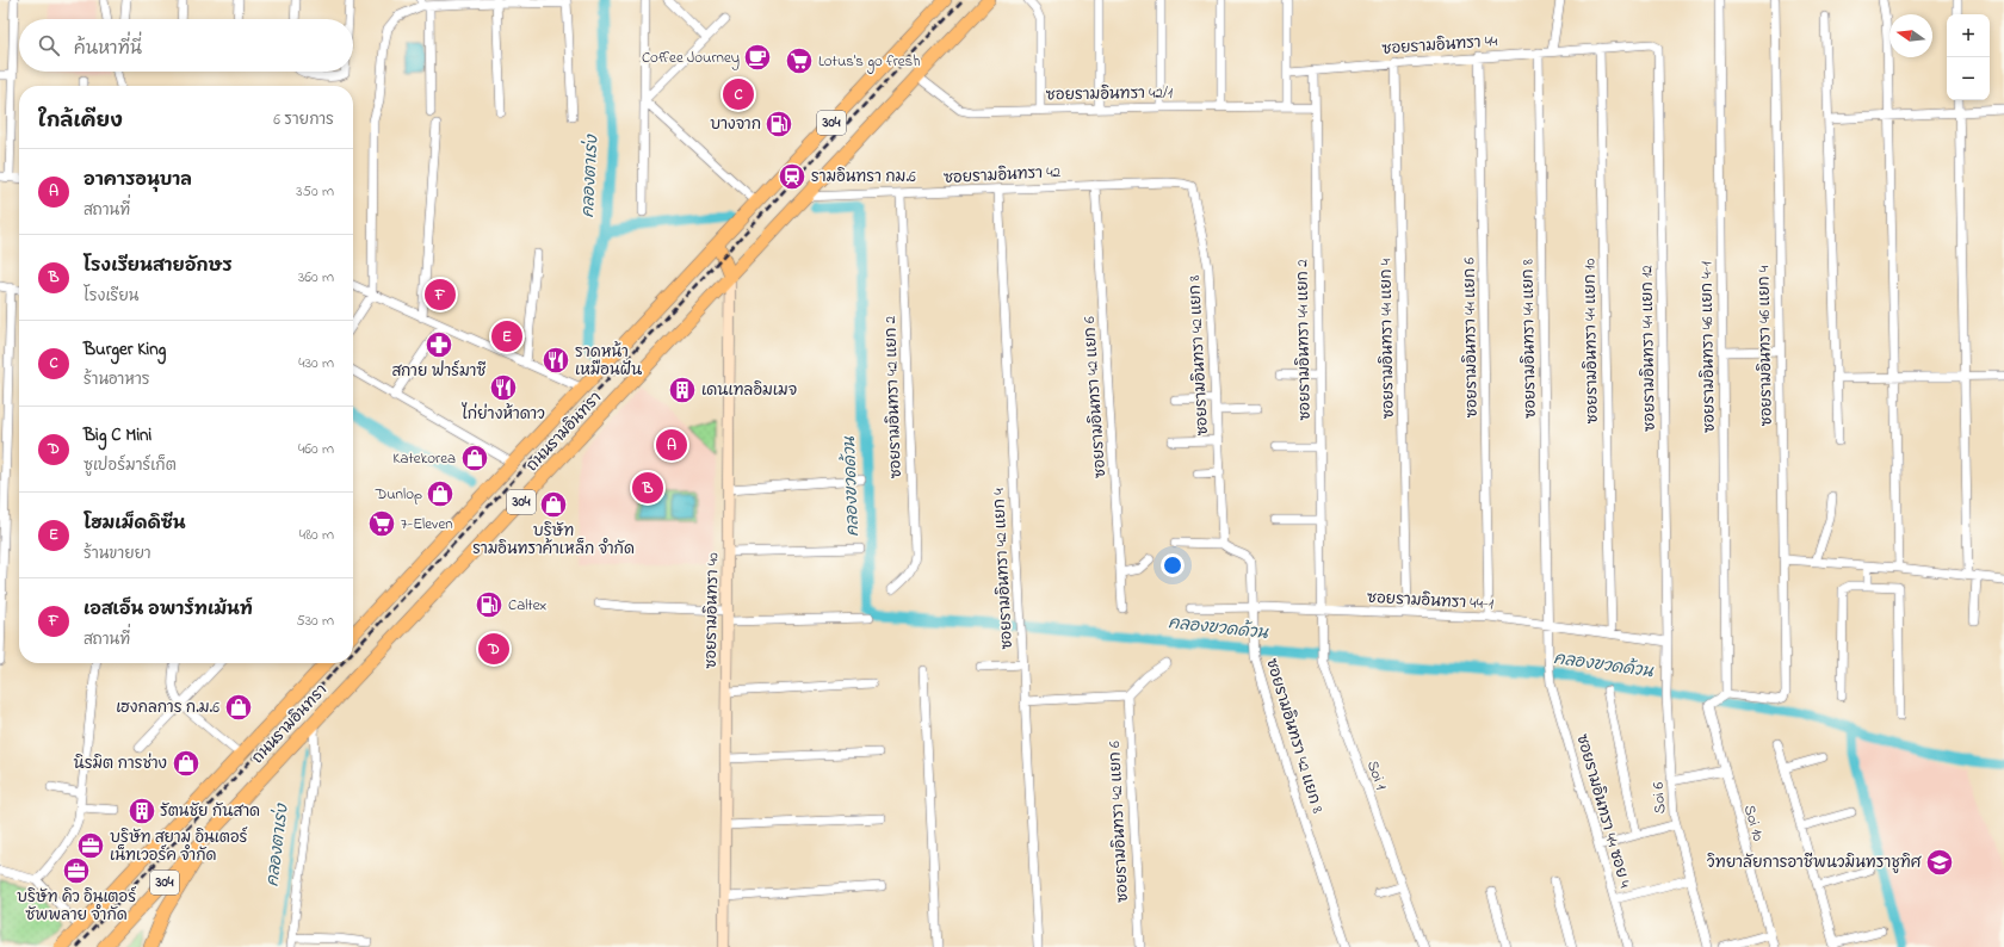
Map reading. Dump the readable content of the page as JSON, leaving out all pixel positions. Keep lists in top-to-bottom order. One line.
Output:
{"streets":{"main road":["304","ถนนรามอินทรา"],"street":["ซอยรามอินทรา 44","ซอยรามอินทรา 42/1","ซอยรามอินทรา 42","ซอยรามอินทรา 44 แยก 6","ซอยรามอินทรา 44 แยก 4","ซอยรามอินทรา 44 แยก 8","ซอยรามอินทรา 44 แยก 2","ซอยรามอินทรา 44 แยก 10","ซอยรามอินทรา 46 แยก 4","ซอยรามอินทรา 46 แยก 4-1","ซอยรามอินทรา 44 แยก 12","ซอยรามอินทรา 42 แยก 8","ซอยรามอินทรา 42 แยก 2","ซอยรามอินทรา 42 แยก 6","ซอยรามอินทรา 42 แยก 4","ซอยรามอินทรา 44-1","ซอยรามอินทรา 40","Soi 1","Soi 6","ซอยรามอินทรา 44 ซอย 4","Soi 10"]},"crossings":[["ซอยรามอินทรา 44","ซอยรามอินทรา 44 แยก 6"],["ซอยรามอินทรา 44","ซอยรามอินทรา 44 แยก 4"],["ซอยรามอินทรา 44","ซอยรามอินทรา 44 แยก 8"],["ซอยรามอินทรา 44","ซอยรามอินทรา 44 แยก 2"],["ซอยรามอินทรา 44","ซอยรามอินทรา 44 แยก 10"],["ซอยรามอินทรา 44","ซอยรามอินทรา 44 แยก 12"],["ซอยรามอินทรา 42/1","ซอยรามอินทรา 44 แยก 2"],["ซอยรามอินทรา 42/1","ถนนรามอินทรา"],["ซอยรามอินทรา 42","ซอยรามอินทรา 42 แยก 8"],["ซอยรามอินทรา 42","ซอยรามอินทรา 42 แยก 2"],["ซอยรามอินทรา 42","ซอยรามอินทรา 42 แยก 6"],["ซอยรามอินทรา 42","ถนนรามอินทรา"],["ซอยรามอินทรา 42","ซอยรามอินทรา 42 แยก 4"],["ซอยรามอินทรา 44 แยก 6","ซอยรามอินทรา 44-1"],["ซอยรามอินทรา 44 แยก 4","ซอยรามอินทรา 44-1"],["ซอยรามอินทรา 44 แยก 8","ซอยรามอินทรา 44-1"],["ซอยรามอินทรา 44 แยก 8","ซอยรามอินทรา 44 ซอย 4"],["ซอยรามอินทรา 44 แยก 2","ซอยรามอินทรา 44-1"],["ซอยรามอินทรา 44 แยก 2","Soi 1"],["ซอยรามอินทรา 44 แยก 10","ซอยรามอินทรา 44-1"],["ซอยรามอินทรา 46 แยก 4","ซอยรามอินทรา 46 แยก 4-1"],["ซอยรามอินทรา 46 แยก 4","Soi 10"],["ซอยรามอินทรา 46 แยก 4-1","Soi 10"],["ซอยรามอินทรา 44 แยก 12","ซอยรามอินทรา 44-1"],["ซอยรามอินทรา 44 แยก 12","Soi 6"],["ซอยรามอินทรา 42 แยก 8","ซอยรามอินทรา 44-1"],["ถนนรามอินทรา","ซอยรามอินทรา 40"],["ซอยรามอินทรา 44-1","Soi 1"],["ซอยรามอินทรา 44-1","Soi 6"]],"water":["คลองตาเร่ง","คลองขวดด้วน"],"places":{"cafe":["Coffee Journey"],"supermarket":["Lotus's go fresh","7-Eleven"],"fuel station":["บางจาก","Caltex"],"station":["รามอินทรา กม.6"],"pharmacy":["สกาย ฟาร์มาซี"],"restaurant":["ราดหน้า เหมือนฝัน","ไก่ย่างห้าดาว"],"building":["เดนเทลอิมเมจ","รัตนชัย กันสาด"],"shop":["Katekorea","Dunlop","บริษัท รามอินทราค้าเหล็ก จำกัด","เฮงกลการ ก.ม.6","นิรมิต การช่าง"],"office":["บริษัท สยาม อินเตอร์ เน็ทเวอร์ค จำกัด","บริษัท คิว อินเตอร์ ซัพพลาย จำกัด"],"school or university":["วิทยาลัยการอาชีพนวมินทราชูทิศ"]},"north":"left","page":{"map_buttons":["+","−"],"search":"ค้นหาที่นี่","pins":["C","F","E","A","B","D"],"heading":["ใกล้เคียง","6 รายการ"],"list":[{"mark":"A","name":"อาคารอนุบาล","note":"สถานที่","value":"350 m"},{"mark":"B","name":"โรงเรียนสายอักษร","note":"โรงเรียน","value":"360 m"},{"mark":"C","name":"Burger King","note":"ร้านอาหาร","value":"430 m"},{"mark":"D","name":"Big C Mini","note":"ซูเปอร์มาร์เก็ต","value":"460 m"},{"mark":"E","name":"โฮมเม็ดดิซีน","note":"ร้านขายยา","value":"480 m"},{"mark":"F","name":"เอสเอ็น อพาร์ทเม้นท์","note":"สถานที่","value":"530 m"}]}}
